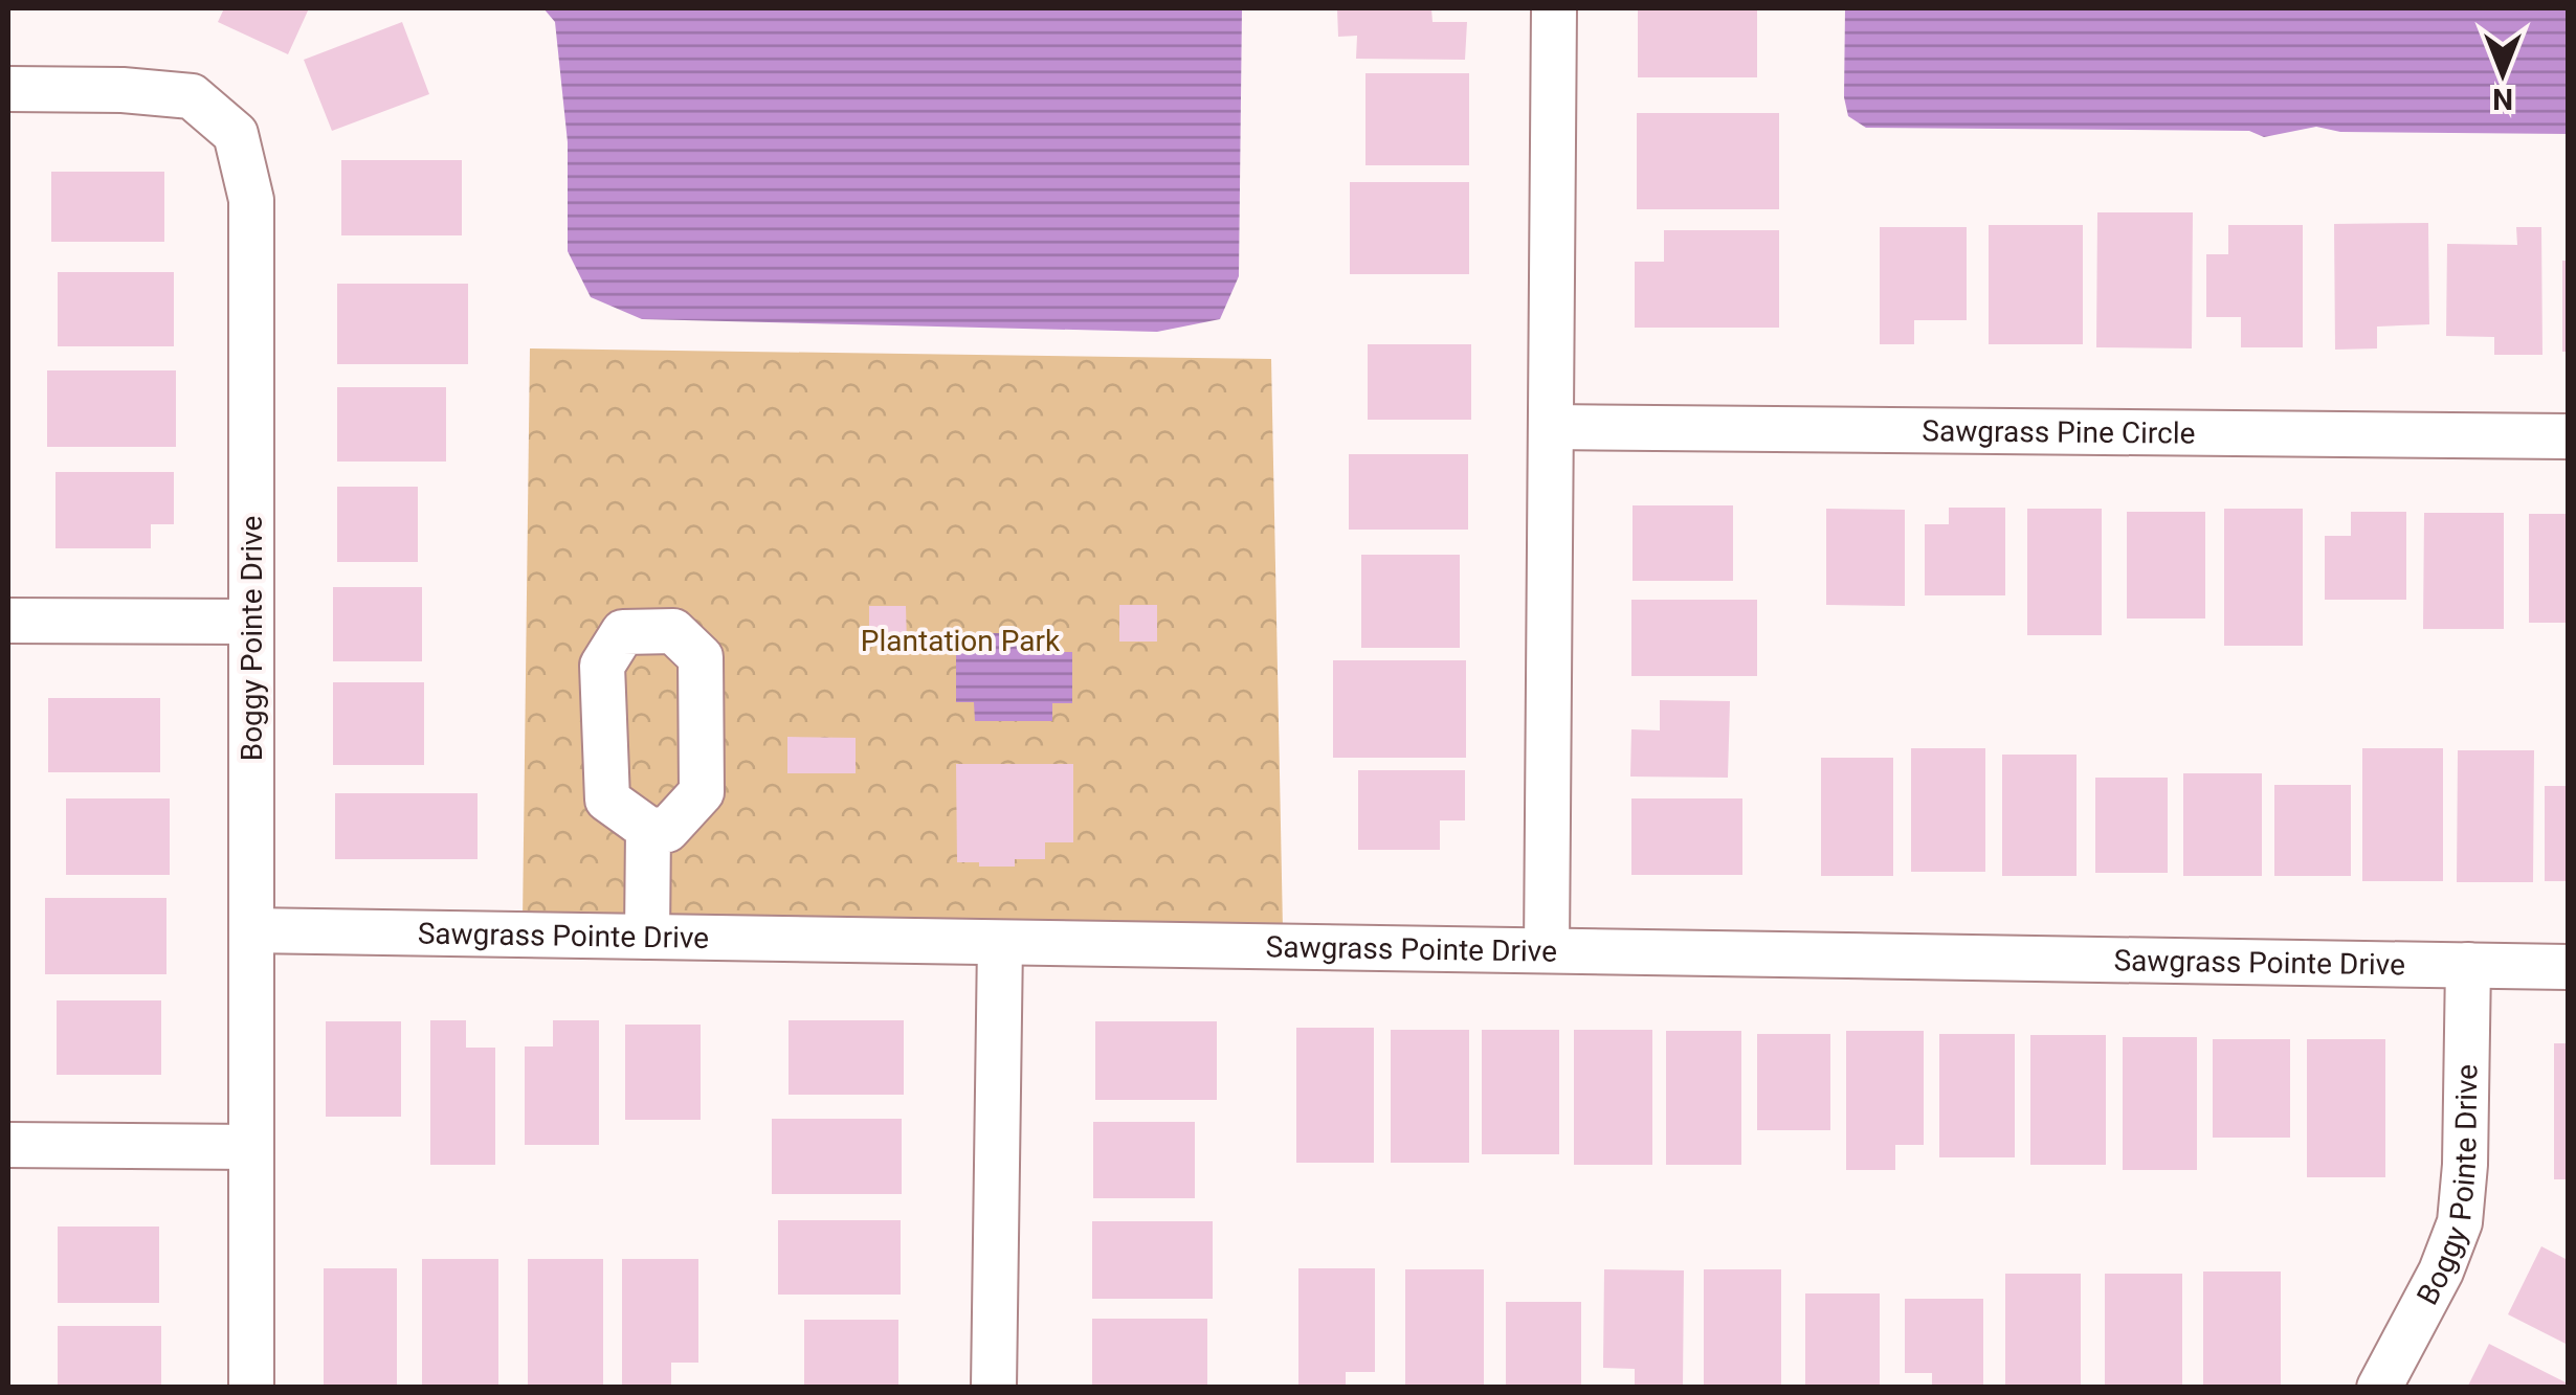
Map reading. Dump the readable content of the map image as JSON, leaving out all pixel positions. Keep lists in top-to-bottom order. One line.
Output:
{"streets":{"street":["Sawgrass Pine Circle","Boggy Pointe Drive","Sawgrass Pointe Drive"]},"crossings":[["Boggy Pointe Drive","Sawgrass Pointe Drive"]],"parks":["Plantation Park"],"north":"bottom"}
